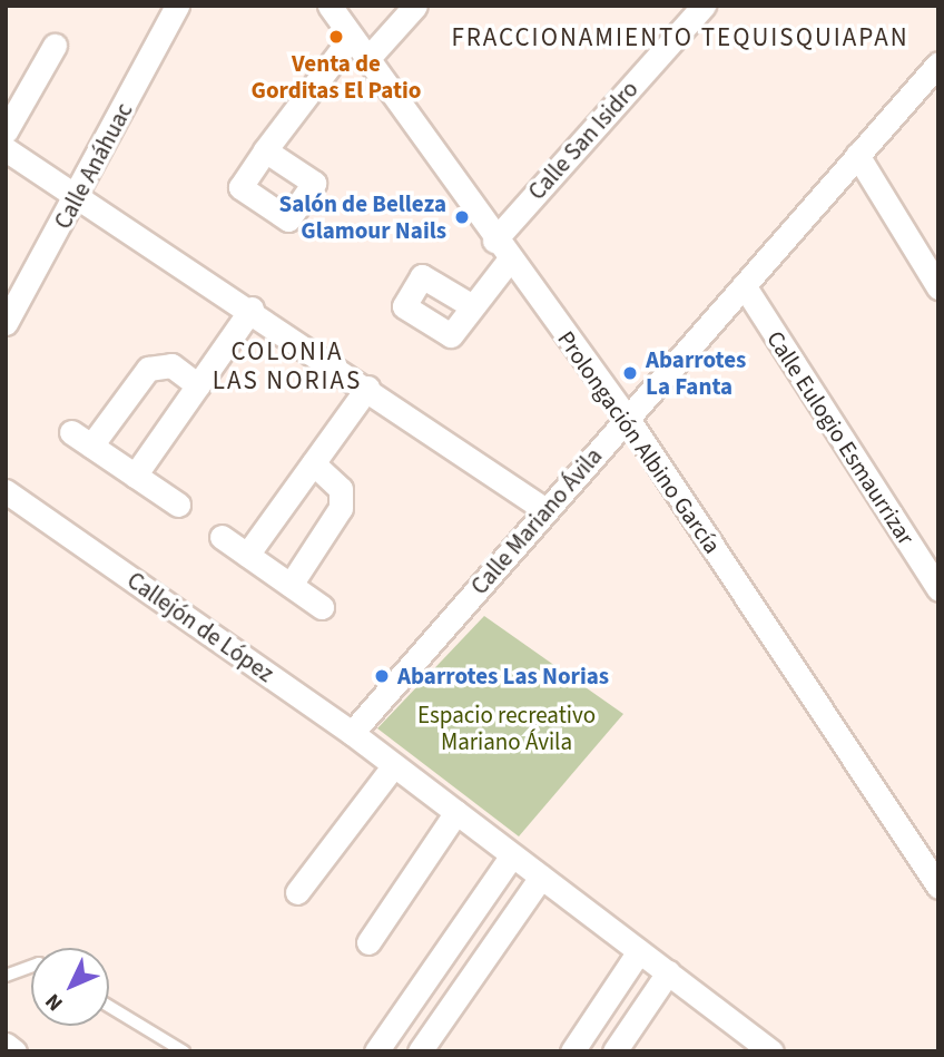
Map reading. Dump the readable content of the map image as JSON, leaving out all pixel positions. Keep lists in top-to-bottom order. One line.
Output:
{"streets":{"street":["Calle San Isidro","Calle Anáhuac","Calle Eulogio Esmaurrizar","Prolongación Albino García","Calle Mariano Ávila","Callejón de López"]},"crossings":[["Calle San Isidro","Prolongación Albino García"],["Calle Eulogio Esmaurrizar","Calle Mariano Ávila"],["Prolongación Albino García","Calle Mariano Ávila"],["Calle Mariano Ávila","Callejón de López"]],"districts":["FRACCIONAMIENTO TEQUISQUIAPAN","COLONIA LAS NORIAS"],"parks":["Espacio recreativo Mariano Ávila"],"places":["Venta de Gorditas El Patio","Salón de Belleza Glamour Nails","Abarrotes La Fanta","Abarrotes Las Norias"],"north":"bottom left"}
